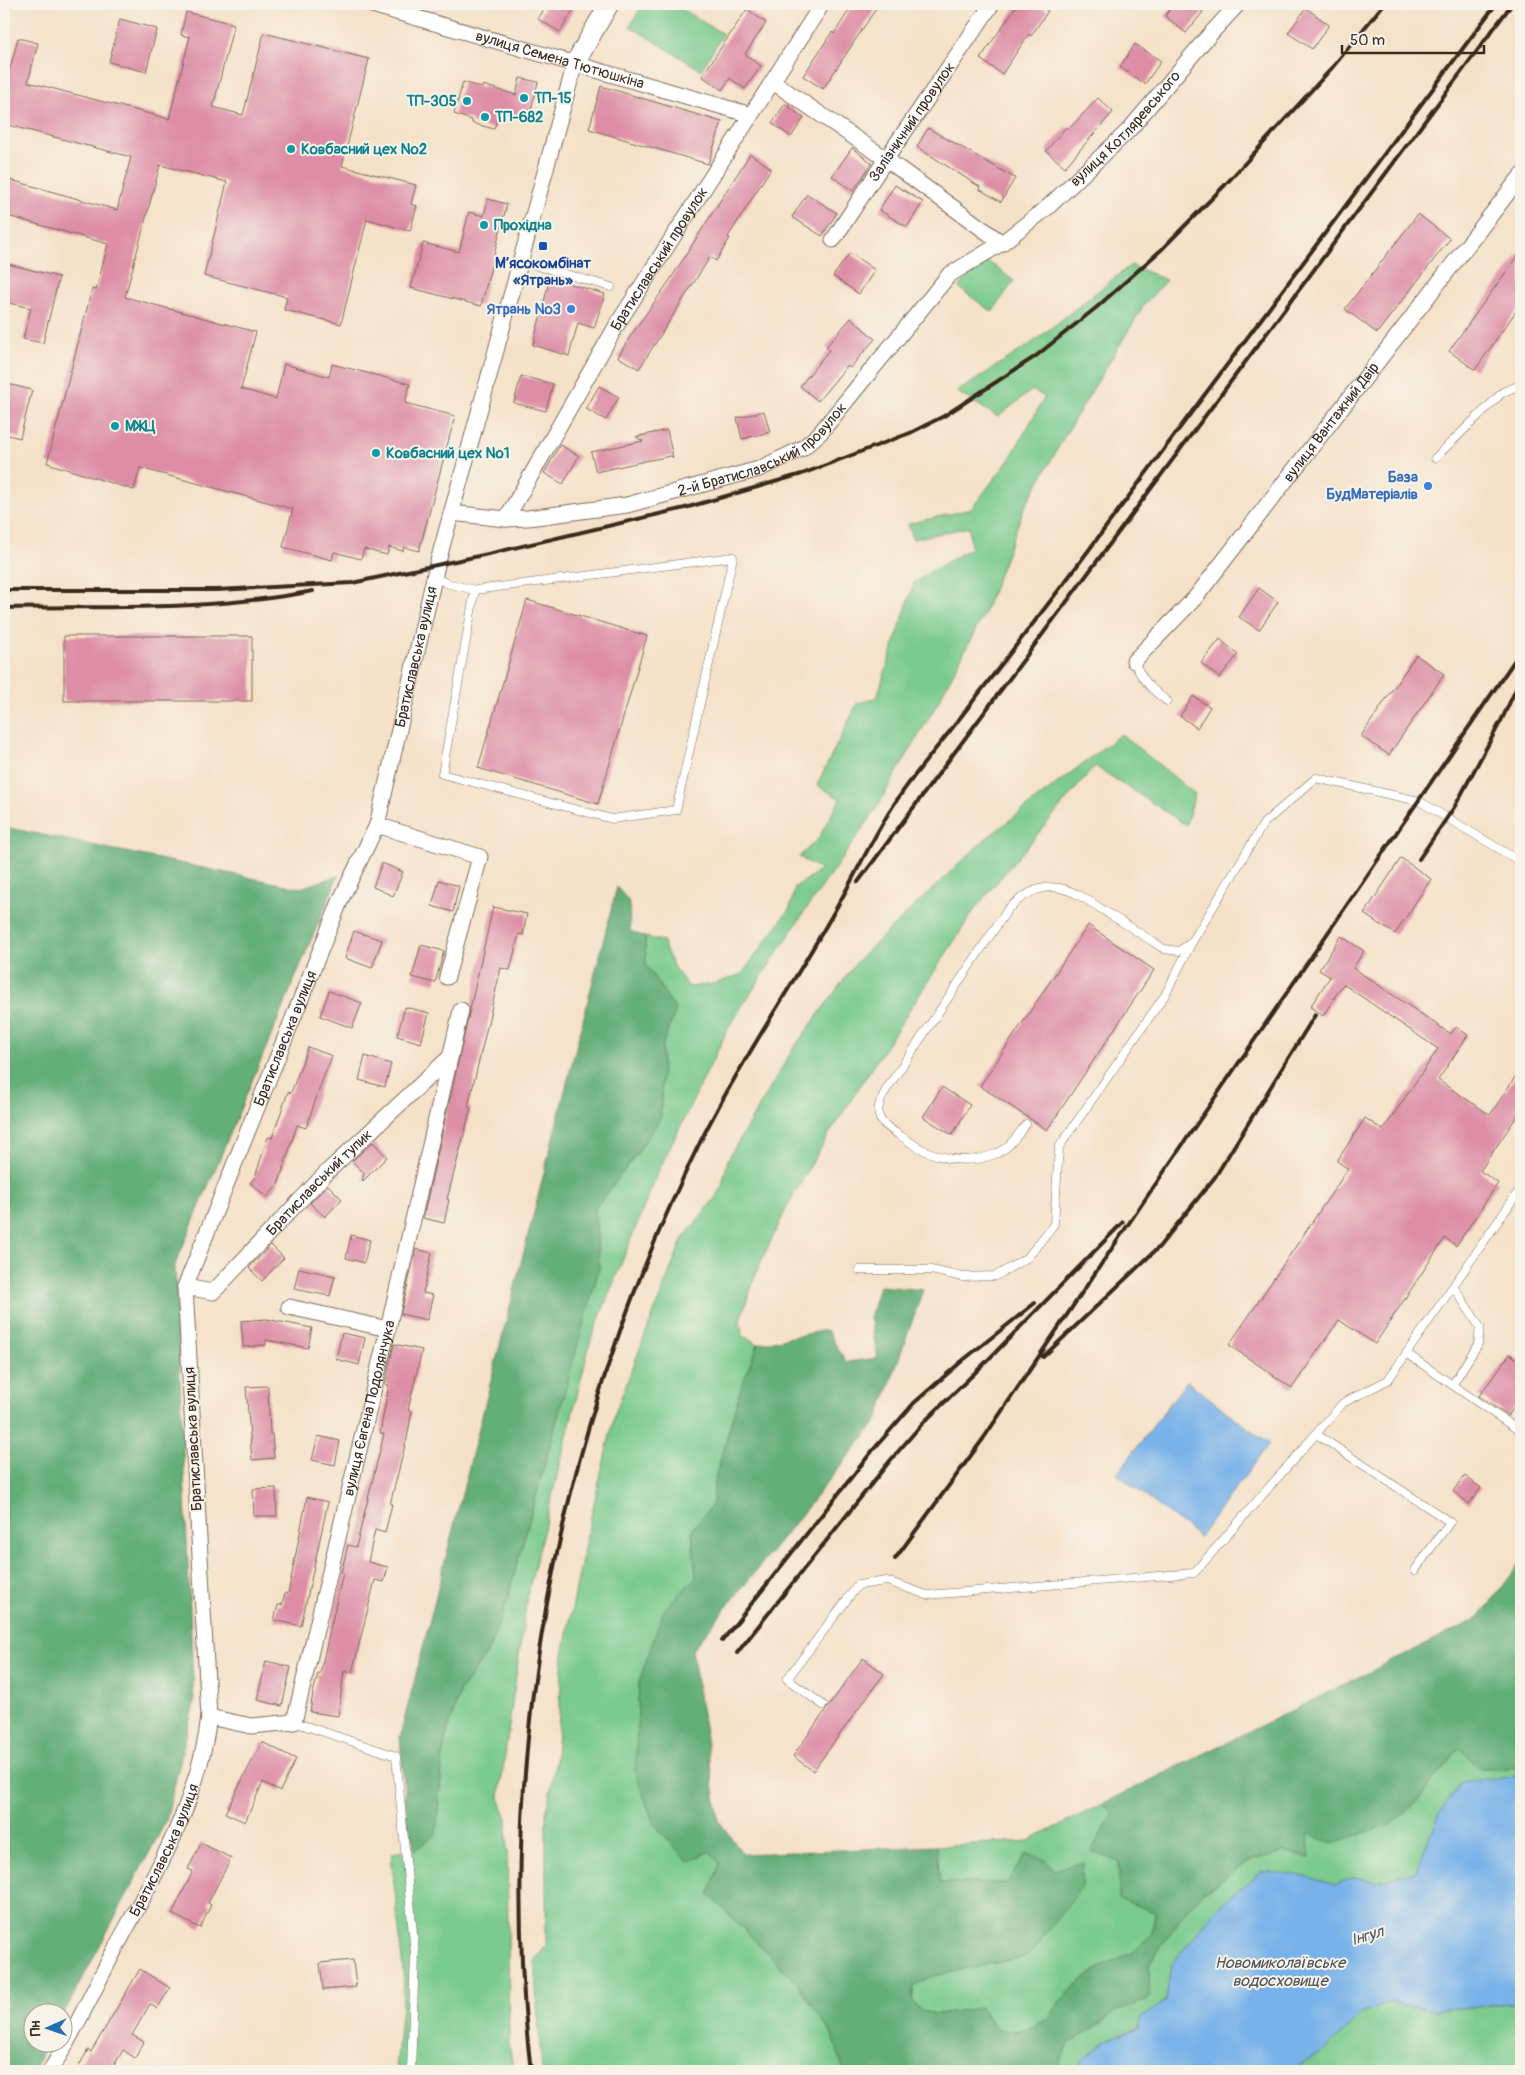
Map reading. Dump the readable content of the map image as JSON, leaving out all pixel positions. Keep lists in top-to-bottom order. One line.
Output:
{"streets":{"street":["вулиця Семена Тютюшкіна","Залізничний провулок","вулиця Котляревського","Братиславський провулок","вулиця Вантажний Двір","2-й Братиславський провулок","Братиславська вулиця","Братиславський тупик","вулиця Євгена Подолянчука"]},"crossings":[["вулиця Семена Тютюшкіна","Братиславський провулок"],["вулиця Семена Тютюшкіна","Братиславська вулиця"],["вулиця Котляревського","2-й Братиславський провулок"],["Братиславський провулок","2-й Братиславський провулок"],["2-й Братиславський провулок","Братиславська вулиця"],["Братиславська вулиця","Братиславський тупик"],["Братиславський тупик","вулиця Євгена Подолянчука"]],"water":["Інгул","Новомиколаївське водосховище"],"places":{"other":["ТП-15","ТП-305","ТП-682","Ковбасний цех №2","Прохідна","Ятрань №3","МЖЦ","Ковбасний цех №1","База БудМатеріалів"],"transit":["М’ясокомбінат «Ятрань»"]},"scale_bar":"50 m","north":"left"}
